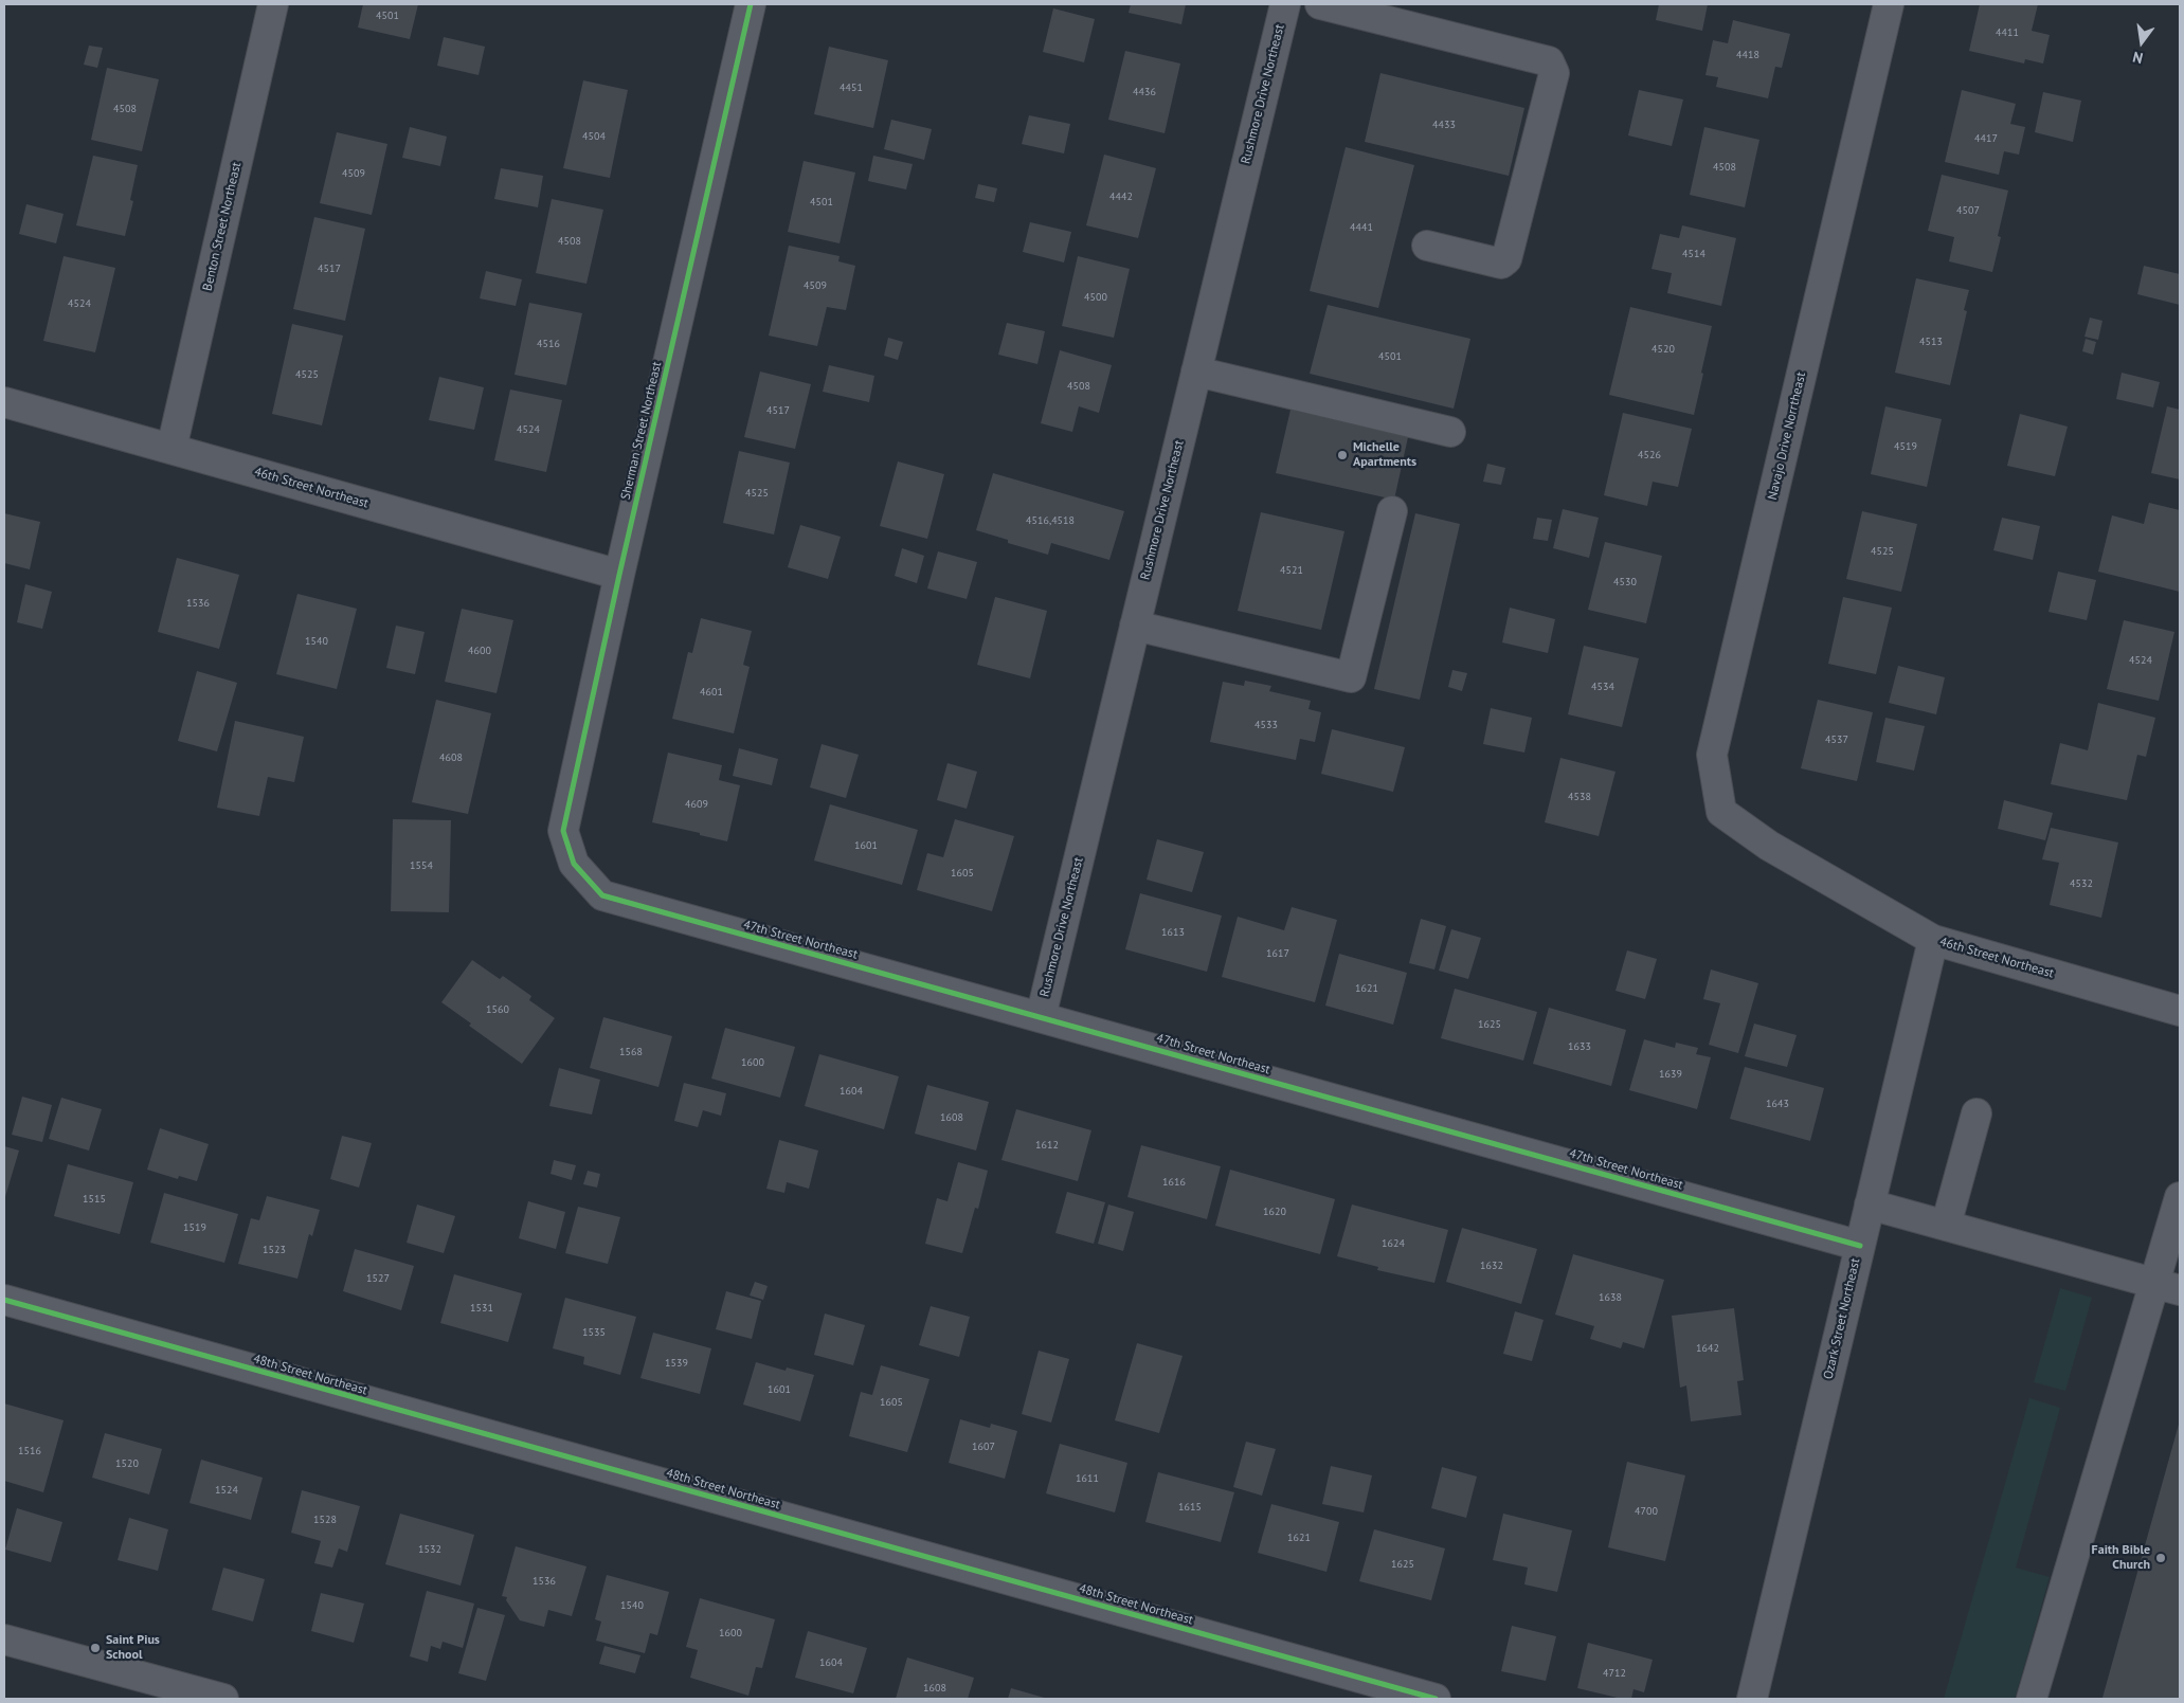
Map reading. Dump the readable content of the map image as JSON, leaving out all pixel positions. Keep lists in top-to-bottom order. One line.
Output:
{"streets":{"street":["Rushmore Drive Northeast","Benton Street Northeast","Sherman Street Northeast","Navajo Drive Norrtheast","46th Street Northeast","47th Street Northeast","Ozark Street Northeast","48th Street Northeast"]},"crossings":[["Rushmore Drive Northeast","47th Street Northeast"],["Benton Street Northeast","46th Street Northeast"],["Sherman Street Northeast","46th Street Northeast"],["Sherman Street Northeast","47th Street Northeast"],["Navajo Drive Norrtheast","46th Street Northeast"],["46th Street Northeast","Ozark Street Northeast"],["47th Street Northeast","Ozark Street Northeast"]],"places":["Michelle Apartments","Faith Bible Church","Saint Pius School"],"house_numbers":["4501","4411","4418","4451","4436","4508","4433","4504","4417","4508","4509","4442","4501","4507","4441","4508","4514","4517","4509","4500","4524","4513","4516","4520","4501","4525","4508","4517","4524","4519","4526","4525","4516,4518","4525","4521","4530","1536","1540","4600","4524","4534","4601","4533","4537","4608","4538","4609","1601","1554","1605","4532","1613","1617","1621","1560","1625","1633","1568","1600","1639","1604","1643","1608","1612","1616","1515","1620","1519","1624","1523","1632","1527","1638","1531","1535","1642","1539","1601","1605","1607","1516","1520","1611","1524","1615","4700","1528","1621","1532","1625","1536","1540","1600","1604","4712","1608"],"north":"bottom"}
